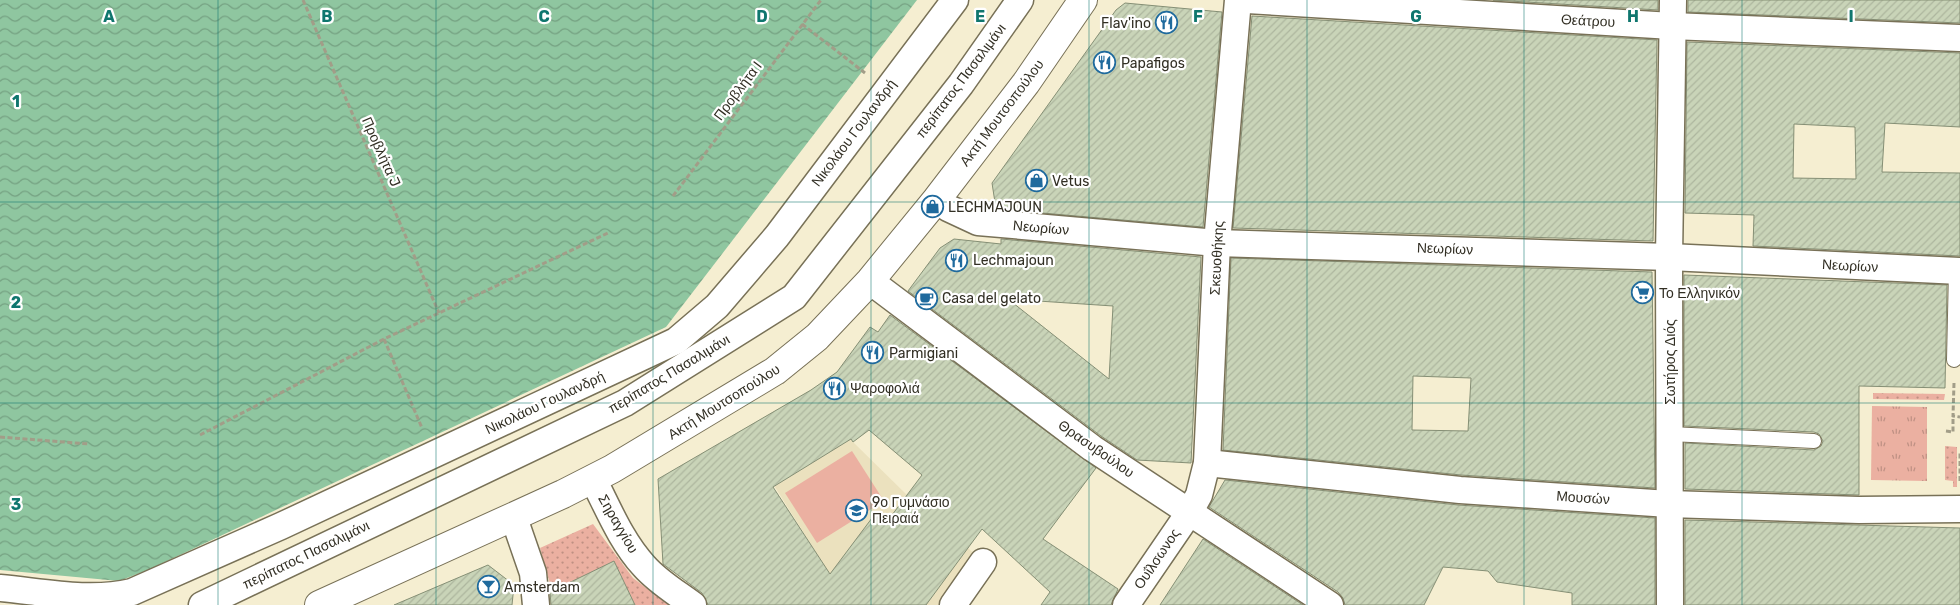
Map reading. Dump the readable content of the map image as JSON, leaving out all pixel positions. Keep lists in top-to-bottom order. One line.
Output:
{"streets":{"main road":["Ακτή Μουτσοπούλου"],"street":["Θεάτρου","περίπατος Πασαλιμάνι","Νικολάου Γουλανδρή","Νεωρίων","Σκευοθήκης","Σωτήρος Διός","Θρασυβούλου","Μουσών","Σηραγγίου","Ουΐλσωνος"],"path":["Προβλήτα I","Προβλήτα J"]},"crossings":[["Θεάτρου","Σωτήρος Διός"],["Ακτή Μουτσοπούλου","Νεωρίων"],["Ακτή Μουτσοπούλου","Θρασυβούλου"],["Ακτή Μουτσοπούλου","Σηραγγίου"],["Νεωρίων","Σκευοθήκης"],["Νεωρίων","Σωτήρος Διός"],["Σκευοθήκης","Θρασυβούλου"],["Σκευοθήκης","Μουσών"],["Σκευοθήκης","Ουΐλσωνος"],["Σωτήρος Διός","Μουσών"],["Θρασυβούλου","Ουΐλσωνος"]],"places":{"restaurant":["Flav'ino","Papafigos","Lechmajoun","Parmigiani","Ψαροφολιά"],"shop":["Vetus","LECHMAJOUN"],"supermarket":["Το Ελληνικόν"],"cafe":["Casa del gelato"],"school or university":["9ο Γυμνάσιο Πειραιά"],"bar":["Amsterdam"]},"grid":{"columns":["A","B","C","D","E","F","G","H","I"],"rows":["1","2","3"]}}
